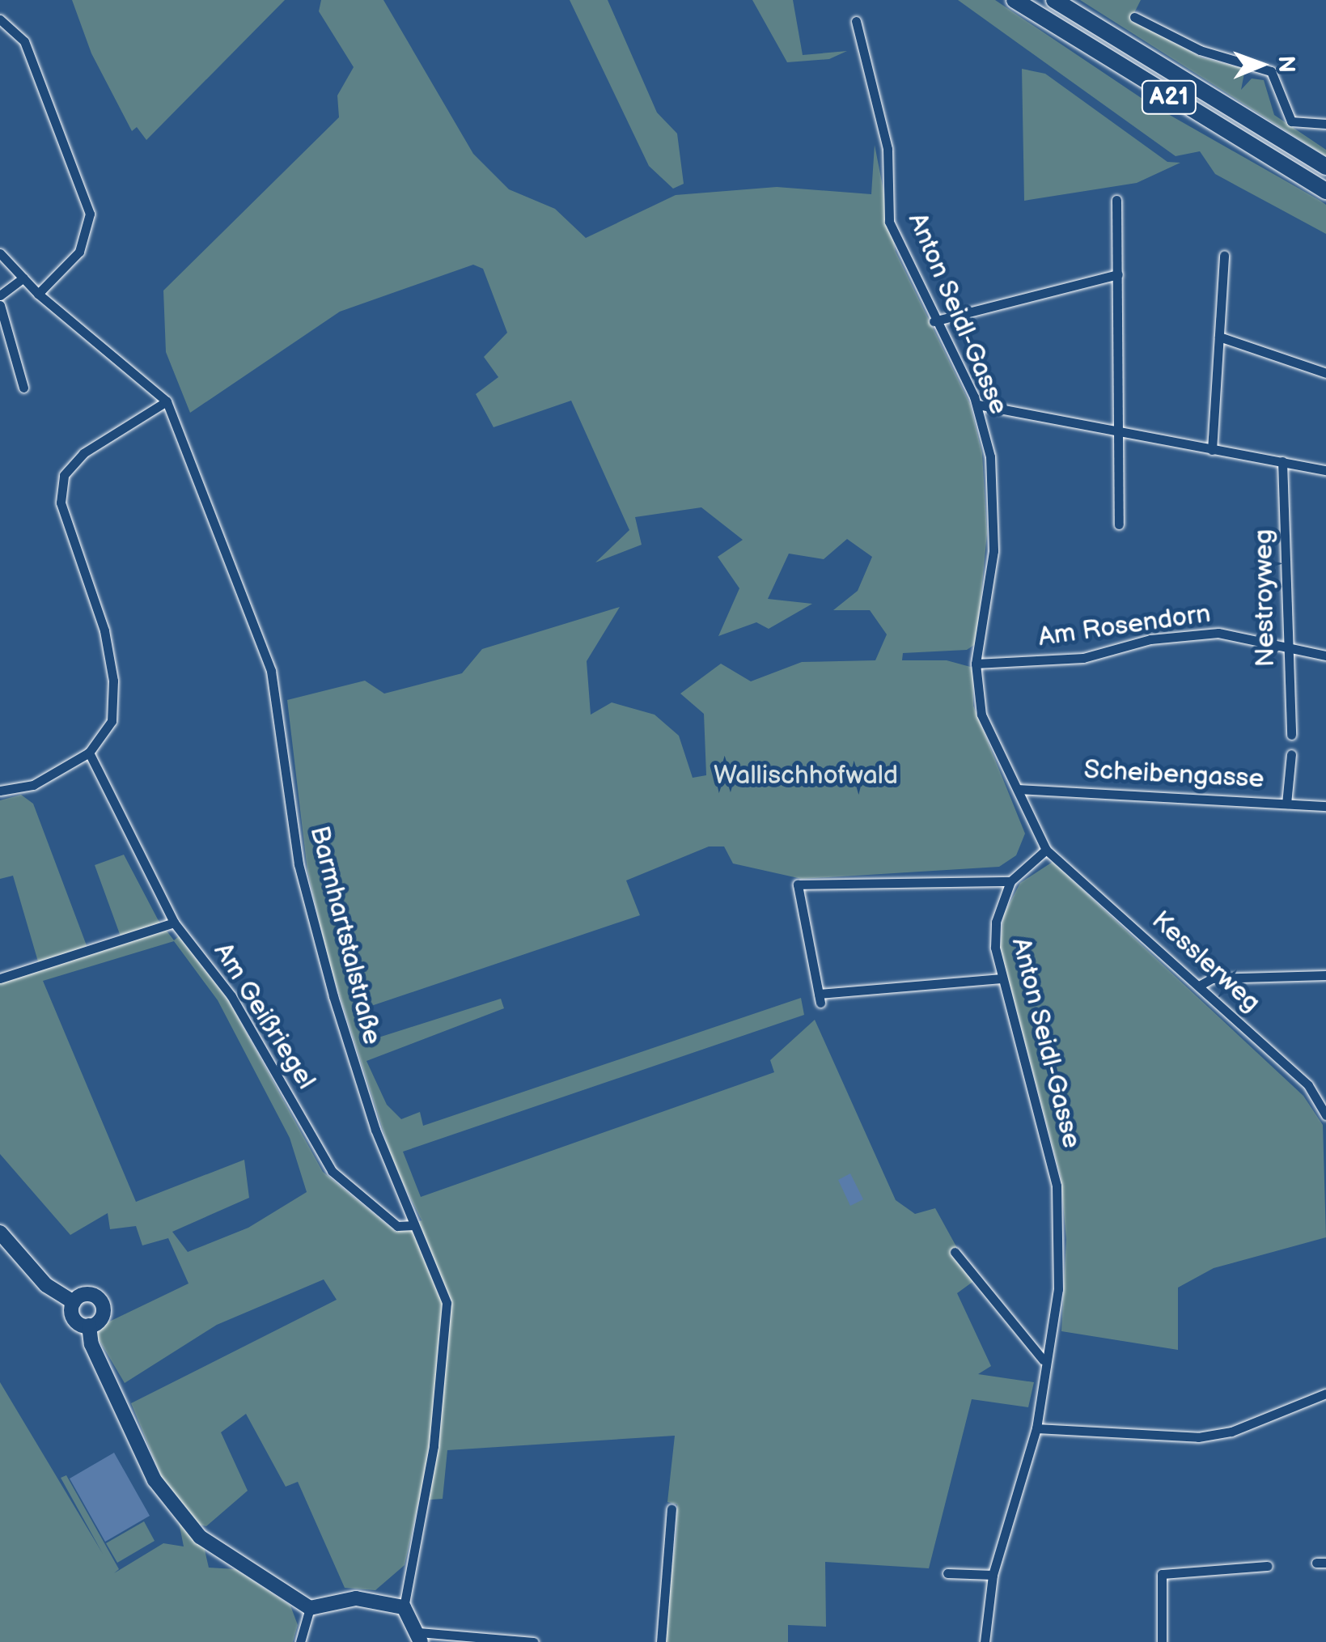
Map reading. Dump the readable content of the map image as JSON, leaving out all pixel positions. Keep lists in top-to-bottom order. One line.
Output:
{"streets":{"highway":["A21"],"street":["Anton Seidl-Gasse","Nestroyweg","Am Rosendorn","Scheibengasse","Barmhartstalstraße","Kesslerweg","Am Geißriegel"]},"crossings":[["Anton Seidl-Gasse","Am Rosendorn"],["Anton Seidl-Gasse","Scheibengasse"],["Anton Seidl-Gasse","Kesslerweg"],["Nestroyweg","Am Rosendorn"],["Barmhartstalstraße","Am Geißriegel"]],"parks":["Wallischhofwald"],"north":"right"}
